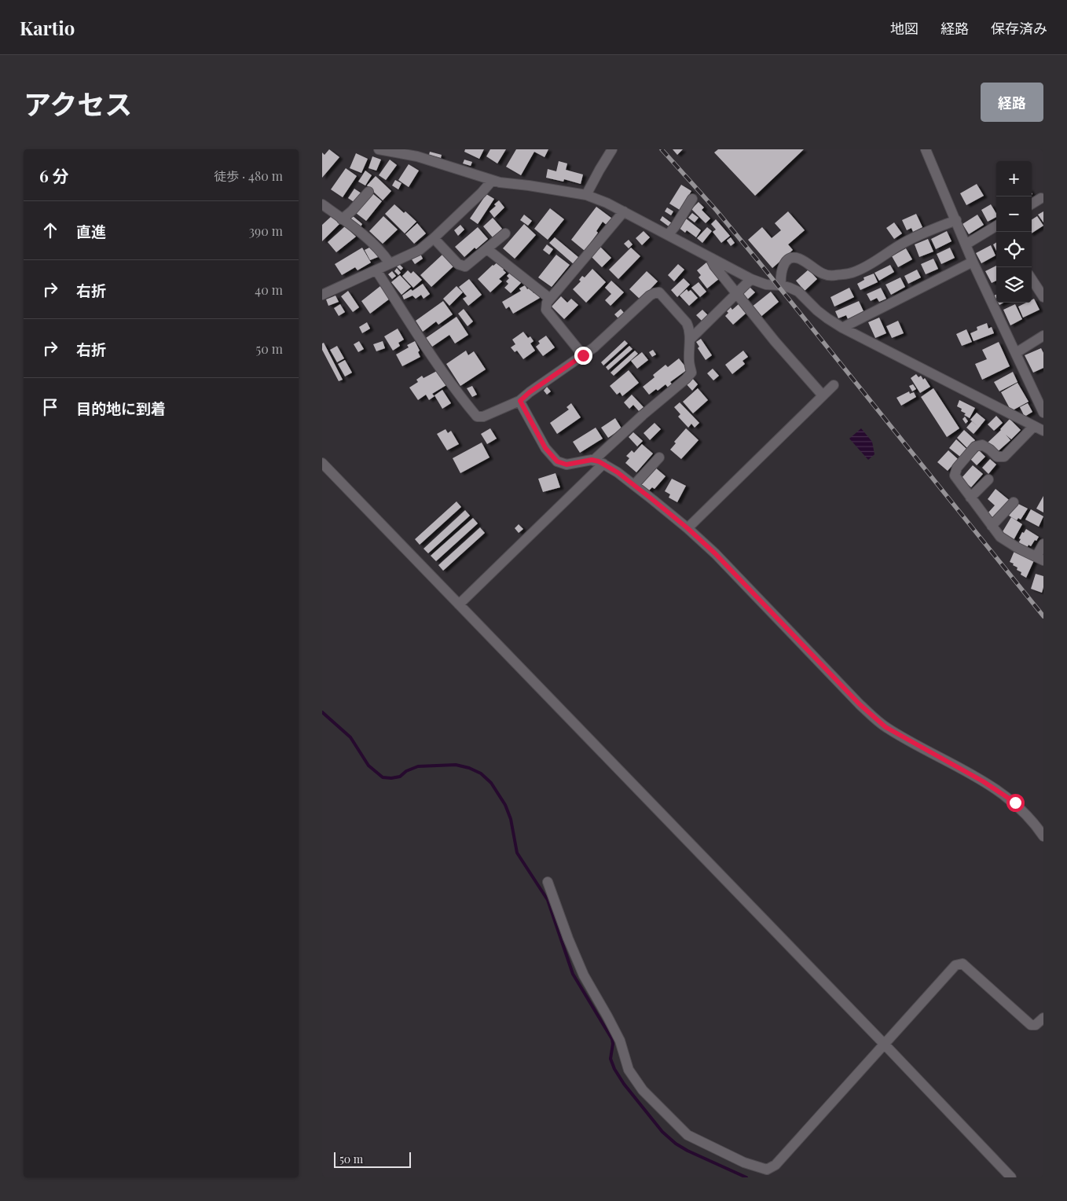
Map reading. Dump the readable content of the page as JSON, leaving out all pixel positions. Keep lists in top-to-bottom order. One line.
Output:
{"scale_bar":"50 m","page":{"header":"Kartio","nav":["地図","経路","保存済み"],"title":"アクセス","buttons":"経路","heading":["6 分","徒歩 · 480 m"],"map_buttons":["+","−"],"list":[["直進","390 m"],["右折","40 m"],["右折","50 m"],"目的地に到着"],"scale":"50 m"}}
